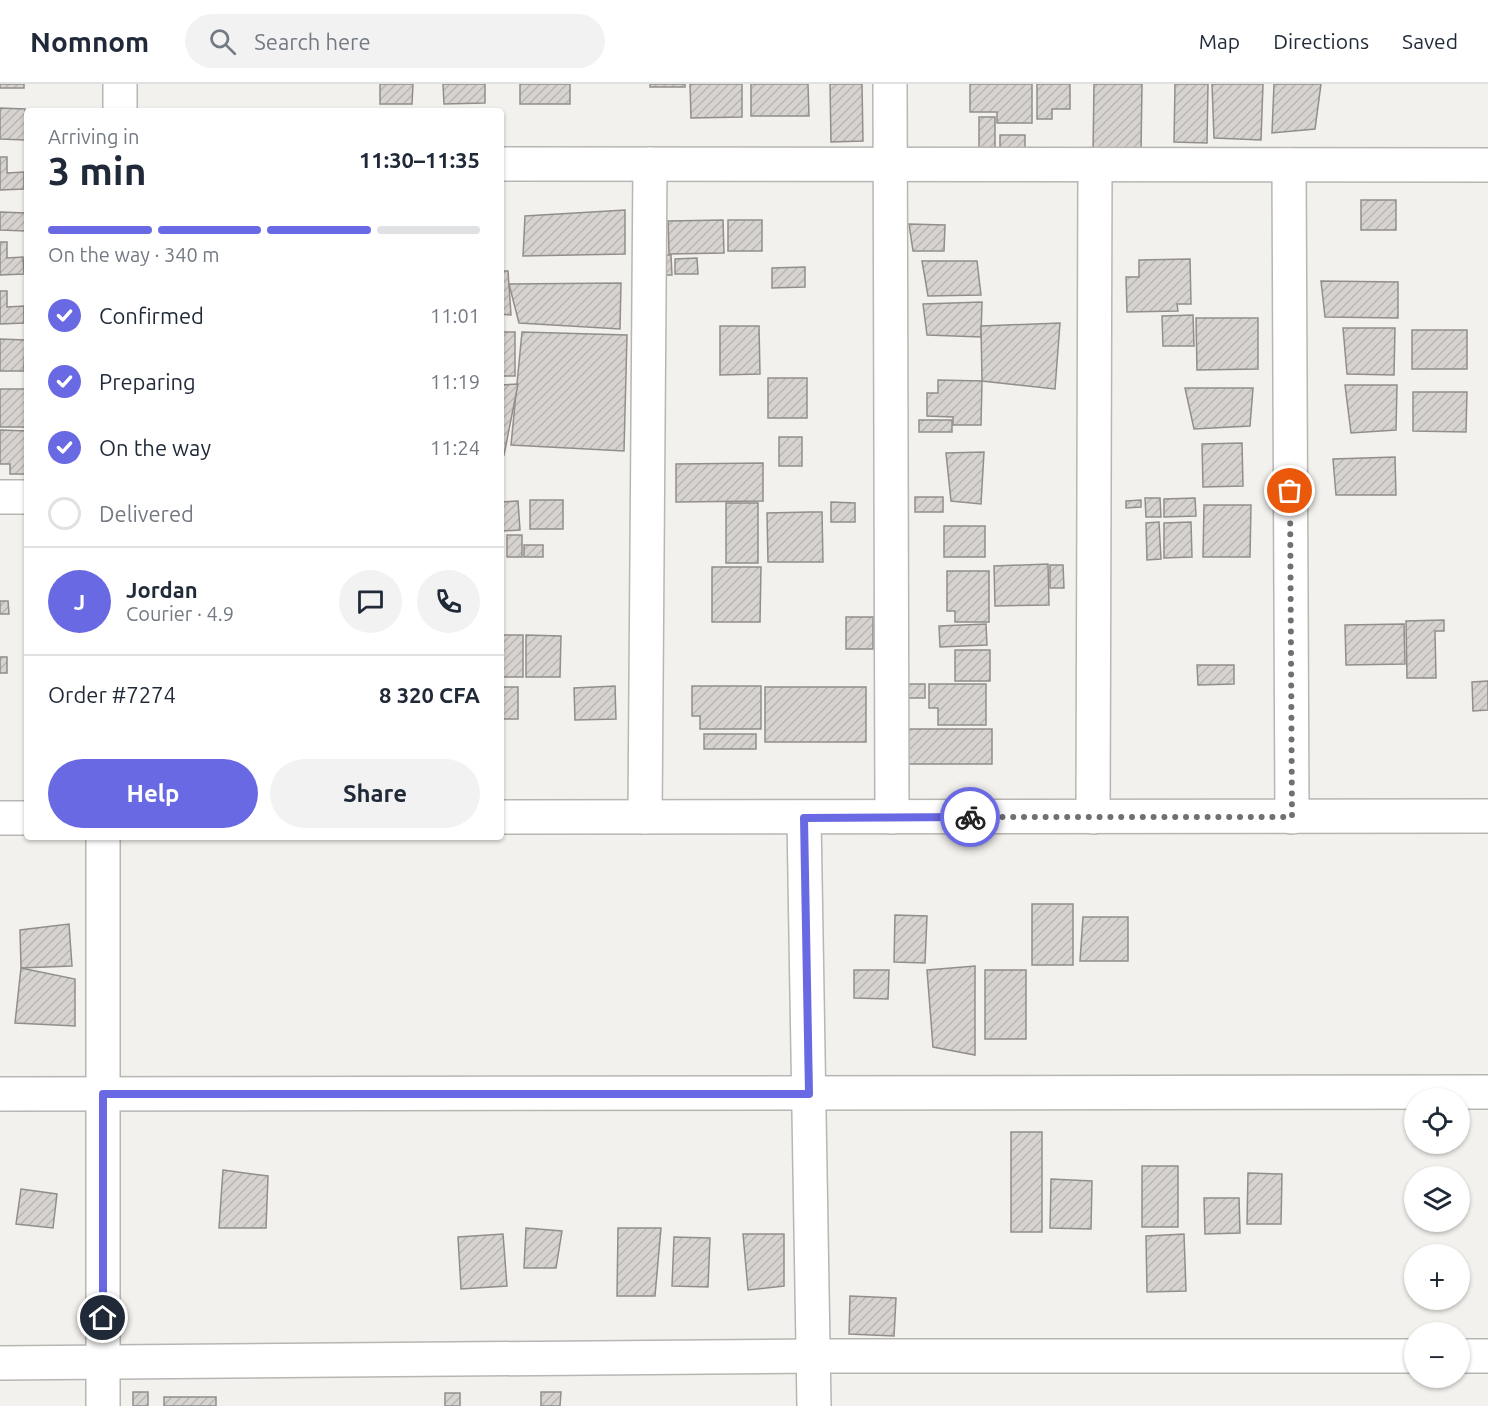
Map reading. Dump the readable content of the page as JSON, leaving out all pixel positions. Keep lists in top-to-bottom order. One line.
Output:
{"page":{"header":"Nomnom","search":"Search here","nav":["Map","Directions","Saved"],"heading":["3 min","Arriving in","11:30–11:35"],"panel":["Jordan","Courier · 4.9","Order #7274","8 320 CFA"],"bar":"On the way · 340 m","list":[["Confirmed","11:01"],["Preparing","11:19"],["On the way","11:24"],"Delivered"],"round":"J","buttons":["Help","Share"],"map_buttons":["+","−"]}}
